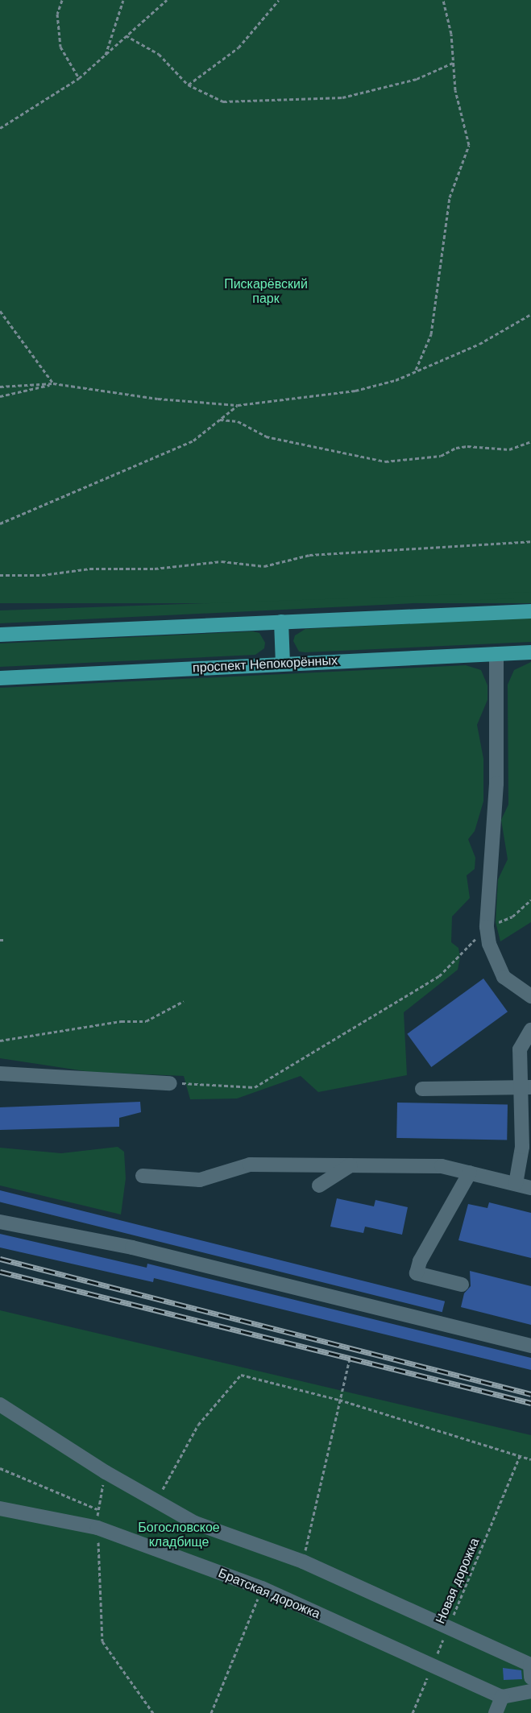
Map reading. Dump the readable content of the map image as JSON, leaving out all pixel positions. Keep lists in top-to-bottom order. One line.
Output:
{"streets":{"main road":["проспект Непокорённых"],"street":["Братская дорожка"],"path":["Новая дорожка"]},"crossings":[["Новая дорожка","Братская дорожка"]],"parks":["Пискарёвский парк","Богословское кладбище"]}
